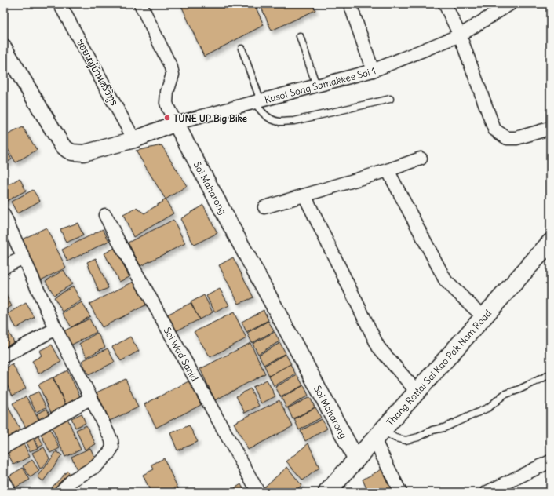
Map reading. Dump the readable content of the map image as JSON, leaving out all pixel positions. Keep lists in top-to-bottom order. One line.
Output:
{"streets":{"main road":["Thang Rotfai Sai Kao Pak Nam Road"],"street":["ซอยหมู่บ้านศรีวิฑูร","Kusot Song Samakkee Soi 1","Soi Maharong","Soi Wad Sanid"]},"crossings":[["Kusot Song Samakkee Soi 1","Soi Maharong"],["Soi Maharong","Thang Rotfai Sai Kao Pak Nam Road"]],"places":["TUNE UP Big Bike"]}
